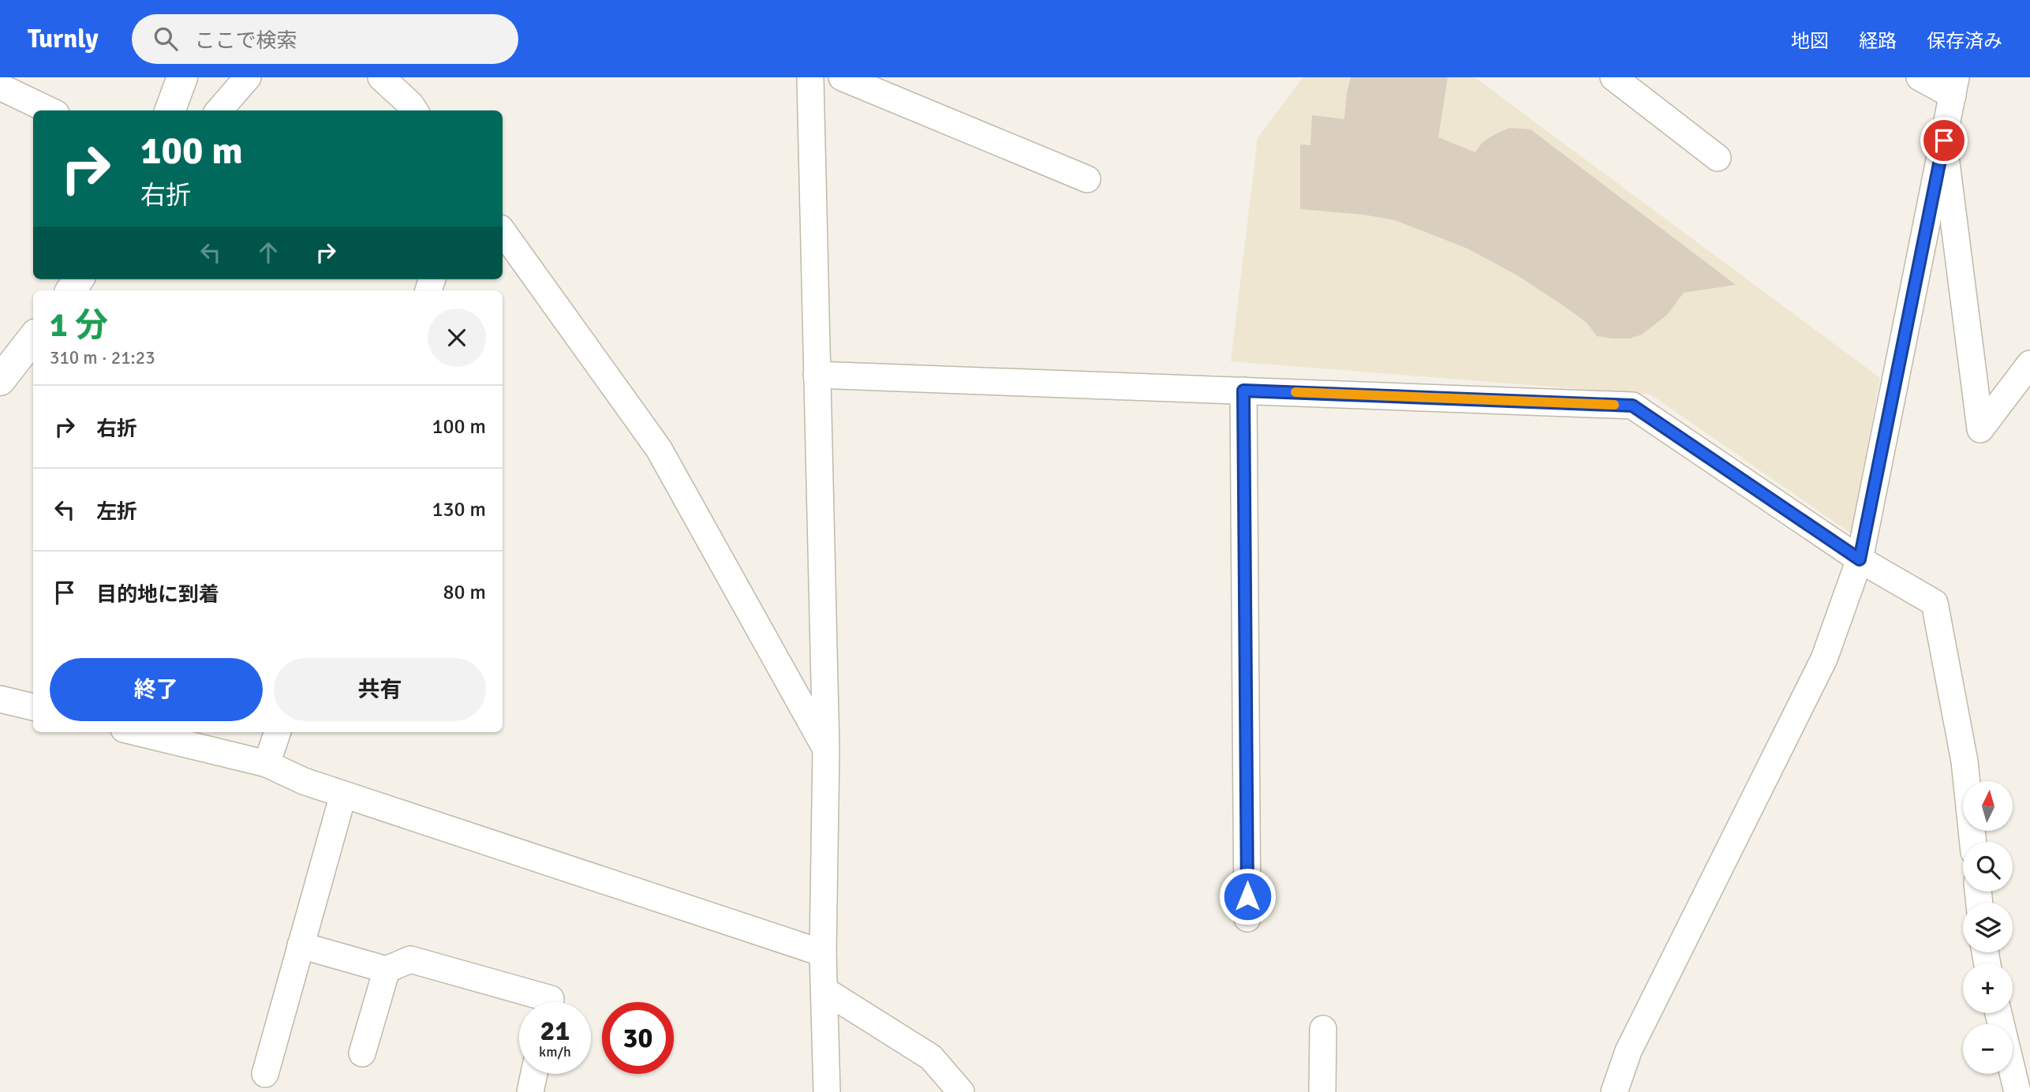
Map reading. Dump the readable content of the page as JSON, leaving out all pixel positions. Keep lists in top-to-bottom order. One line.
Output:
{"north":"top","page":{"header":"Turnly","search":"ここで検索","nav":["地図","経路","保存済み"],"turn":["100 m","右折"],"heading":["1 分","310 m · 21:23"],"list":[{"name":"右折","value":"100 m"},{"name":"左折","value":"130 m"},{"name":"目的地に到着","value":"80 m"}],"buttons":["終了","共有"],"map_buttons":["+","−"],"speed":"21 km/h","limit":"30"}}
